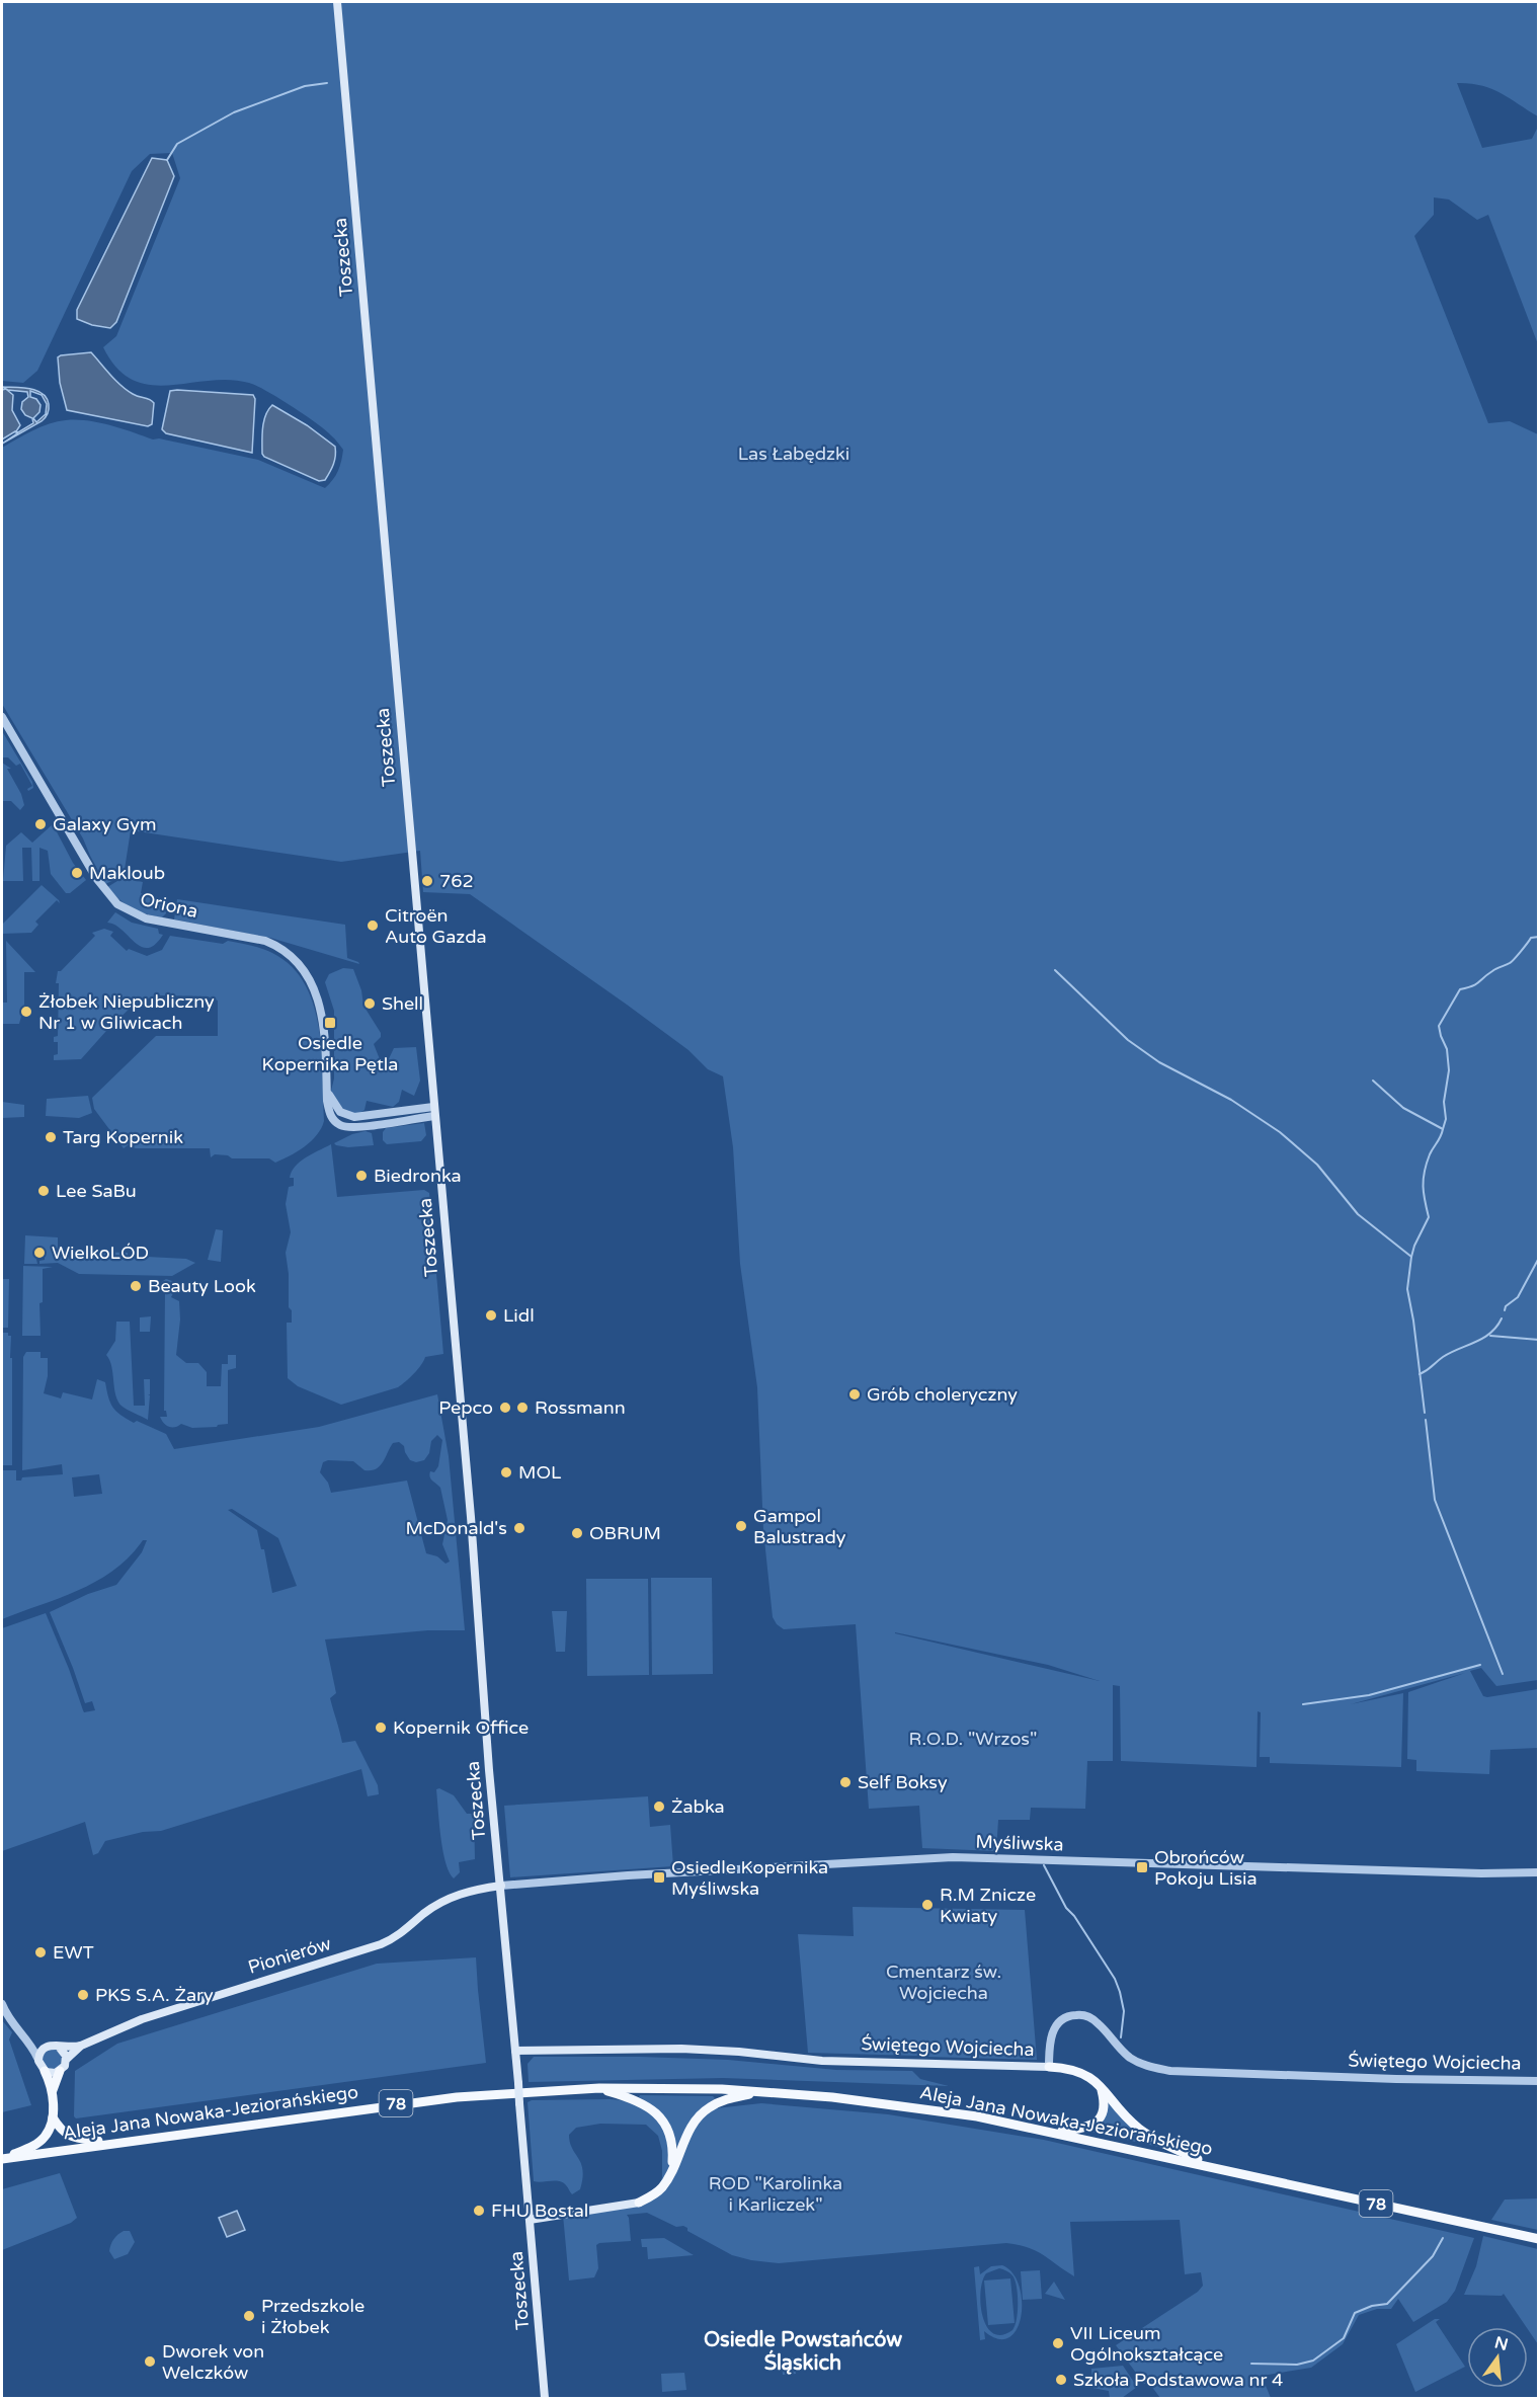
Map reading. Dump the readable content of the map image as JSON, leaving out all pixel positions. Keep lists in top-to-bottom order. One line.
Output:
{"streets":{"main road":["Toszecka","Pionierów","Świętego Wojciecha","78","Aleja Jana Nowaka-Jeziorańskiego"],"street":["Oriona","Myśliwska"]},"crossings":[["Toszecka","Myśliwska"],["Toszecka","Pionierów"],["Toszecka","Świętego Wojciecha"],["Myśliwska","Pionierów"]],"districts":["Osiedle Powstańców Śląskich"],"parks":["Las Łabędzki","R.O.D. \"Wrzos\"","Cmentarz św. Wojciecha","ROD \"Karolinka i Karliczek\""],"places":{"other":["Galaxy Gym","Makloub","762","Citroën Auto Gazda","Shell","Żłobek Niepubliczny Nr 1 w Gliwicach","Targ Kopernik","Biedronka","Lee SaBu","WielkoLÓD","Beauty Look","Lidl","Grób choleryczny","Pepco","Rossmann","MOL","Gampol Balustrady","McDonald's","OBRUM","Kopernik Office","Self Boksy","Żabka","R.M Znicze Kwiaty","EWT","PKS S.A. Żary","FHU Bostal","Przedszkole i Żłobek","VII Liceum Ogólnokształcące","Dworek von Welczków","Szkoła Podstawowa nr 4"],"transit":["Osiedle Kopernika Pętla","Obrońców Pokoju Lisia","Osiedle Kopernika Myśliwska"]},"north":"top"}
